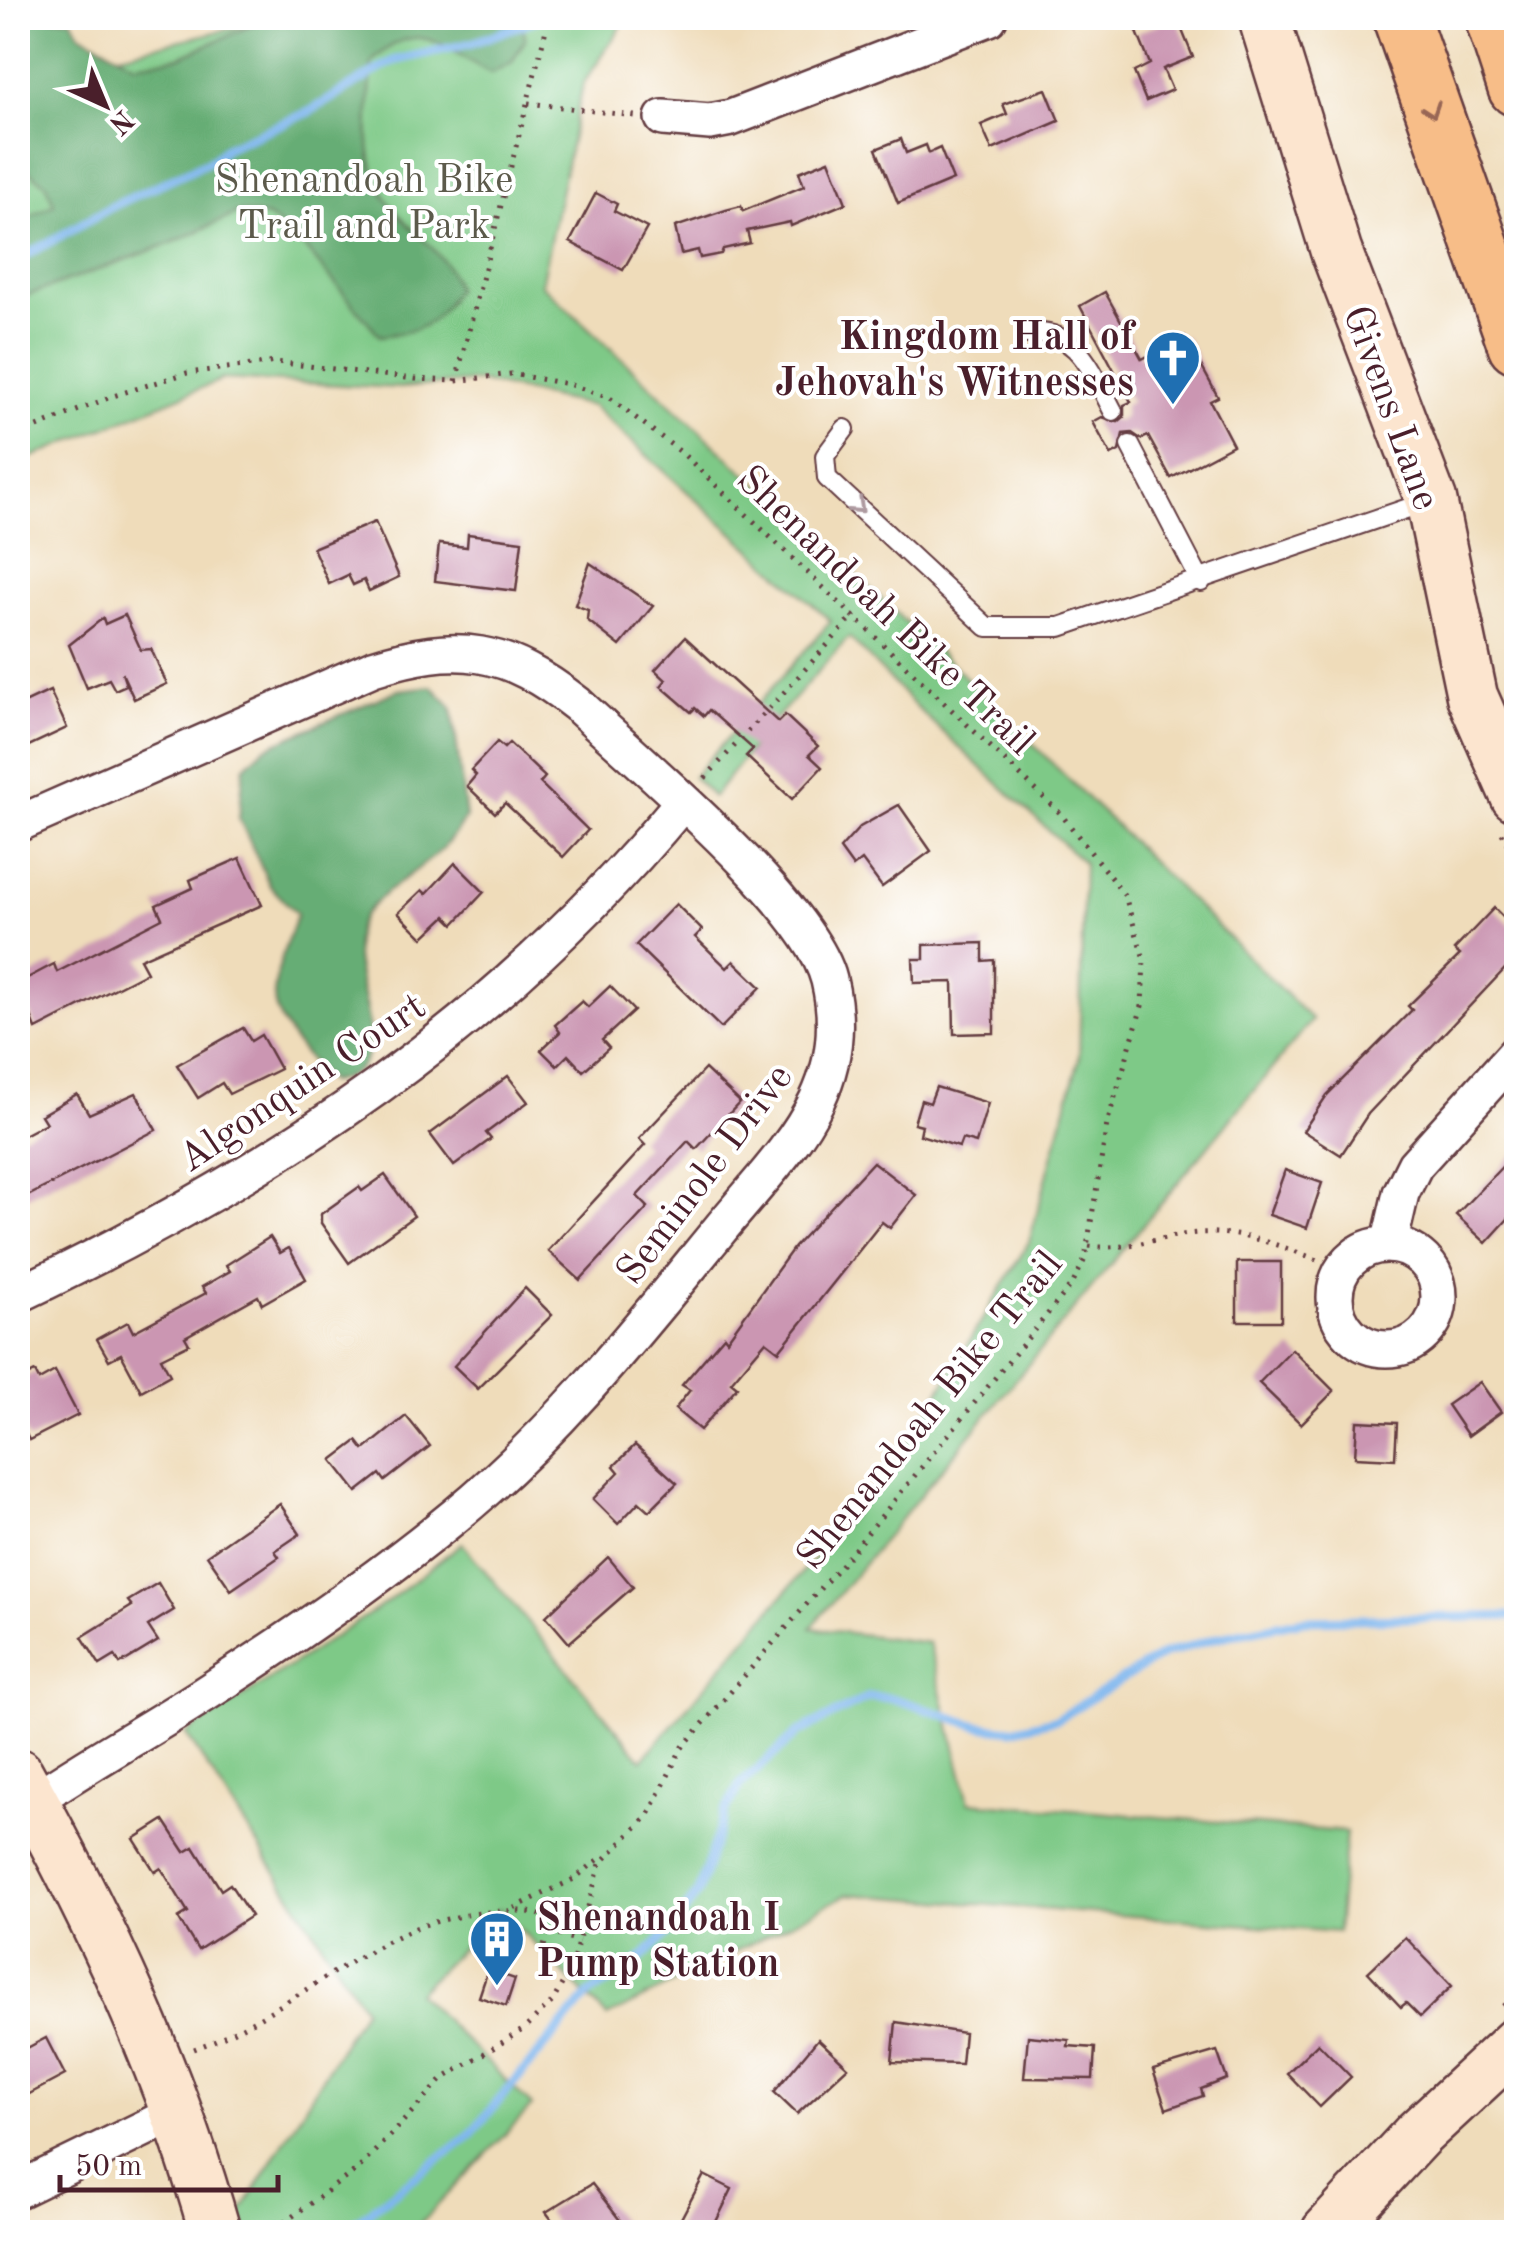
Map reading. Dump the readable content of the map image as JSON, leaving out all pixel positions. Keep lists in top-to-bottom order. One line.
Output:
{"streets":{"street":["Givens Lane","Algonquin Court","Seminole Drive"],"path":["Shenandoah Bike Trail"]},"crossings":[["Algonquin Court","Seminole Drive"]],"parks":["Shenandoah Bike Trail and Park"],"places":{"church":["Kingdom Hall of Jehovah's Witnesses"],"building":["Shenandoah I Pump Station"]},"scale_bar":"50 m","north":"bottom right"}
